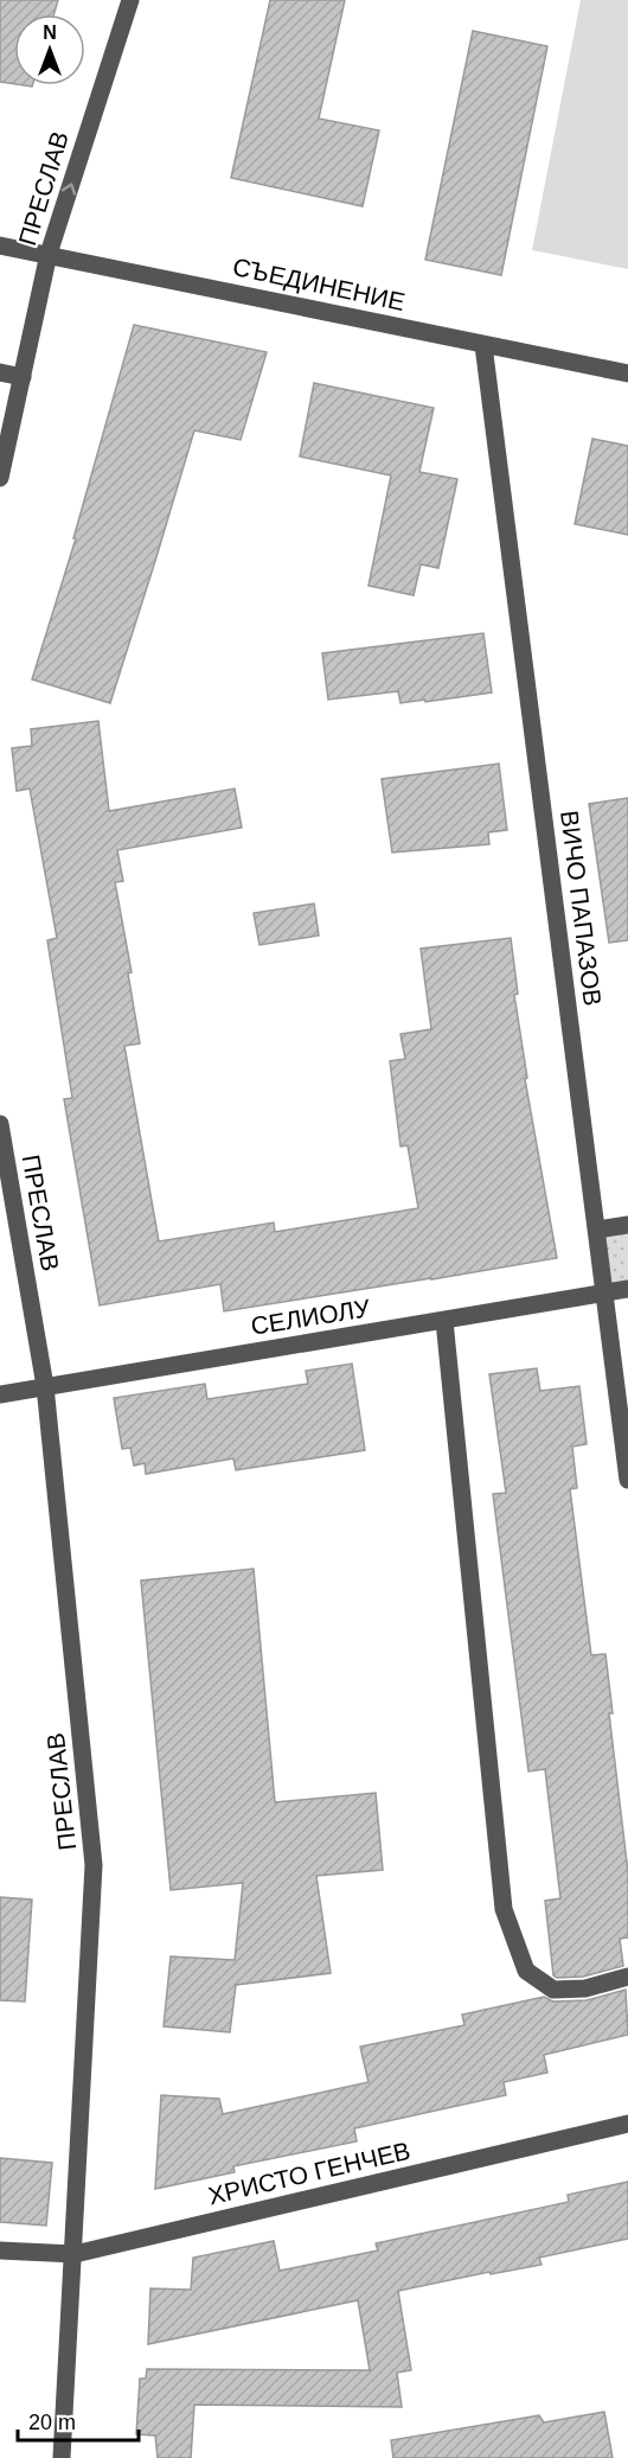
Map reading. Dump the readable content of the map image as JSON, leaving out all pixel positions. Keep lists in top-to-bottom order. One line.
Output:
{"streets":{"street":["ПРЕСЛАВ","СЪЕДИНЕНИЕ","ВИЧО ПАПАЗОВ","СЕЛИОЛУ","ХРИСТО ГЕНЧЕВ"]},"crossings":[["ПРЕСЛАВ","СЪЕДИНЕНИЕ"],["ПРЕСЛАВ","СЕЛИОЛУ"],["ПРЕСЛАВ","ХРИСТО ГЕНЧЕВ"],["СЪЕДИНЕНИЕ","ВИЧО ПАПАЗОВ"],["ВИЧО ПАПАЗОВ","СЕЛИОЛУ"]],"scale_bar":"20 m","north":"top"}
